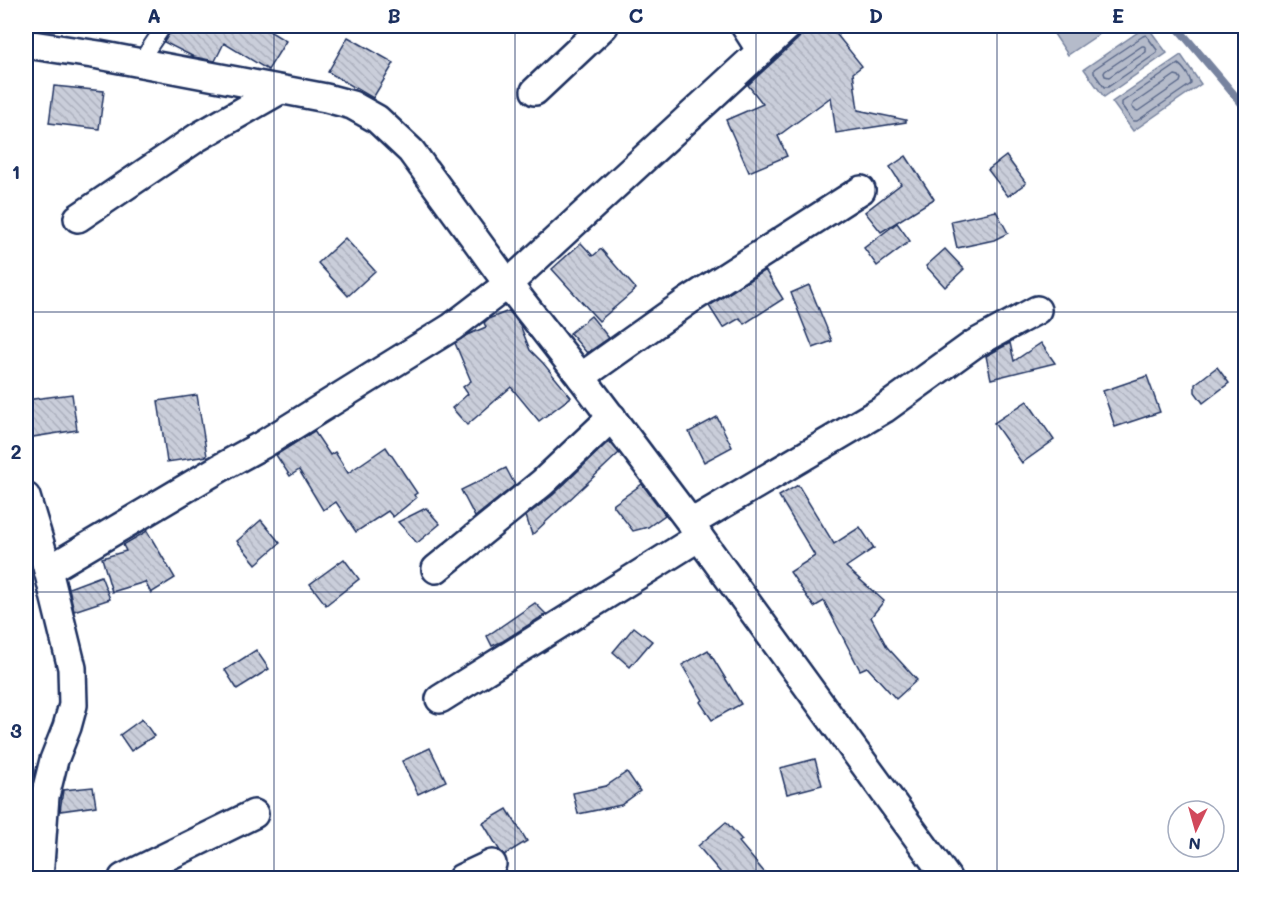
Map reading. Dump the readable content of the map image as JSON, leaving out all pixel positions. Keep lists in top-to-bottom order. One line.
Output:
{"north":"bottom","grid":{"columns":["A","B","C","D","E"],"rows":["1","2","3"]}}
